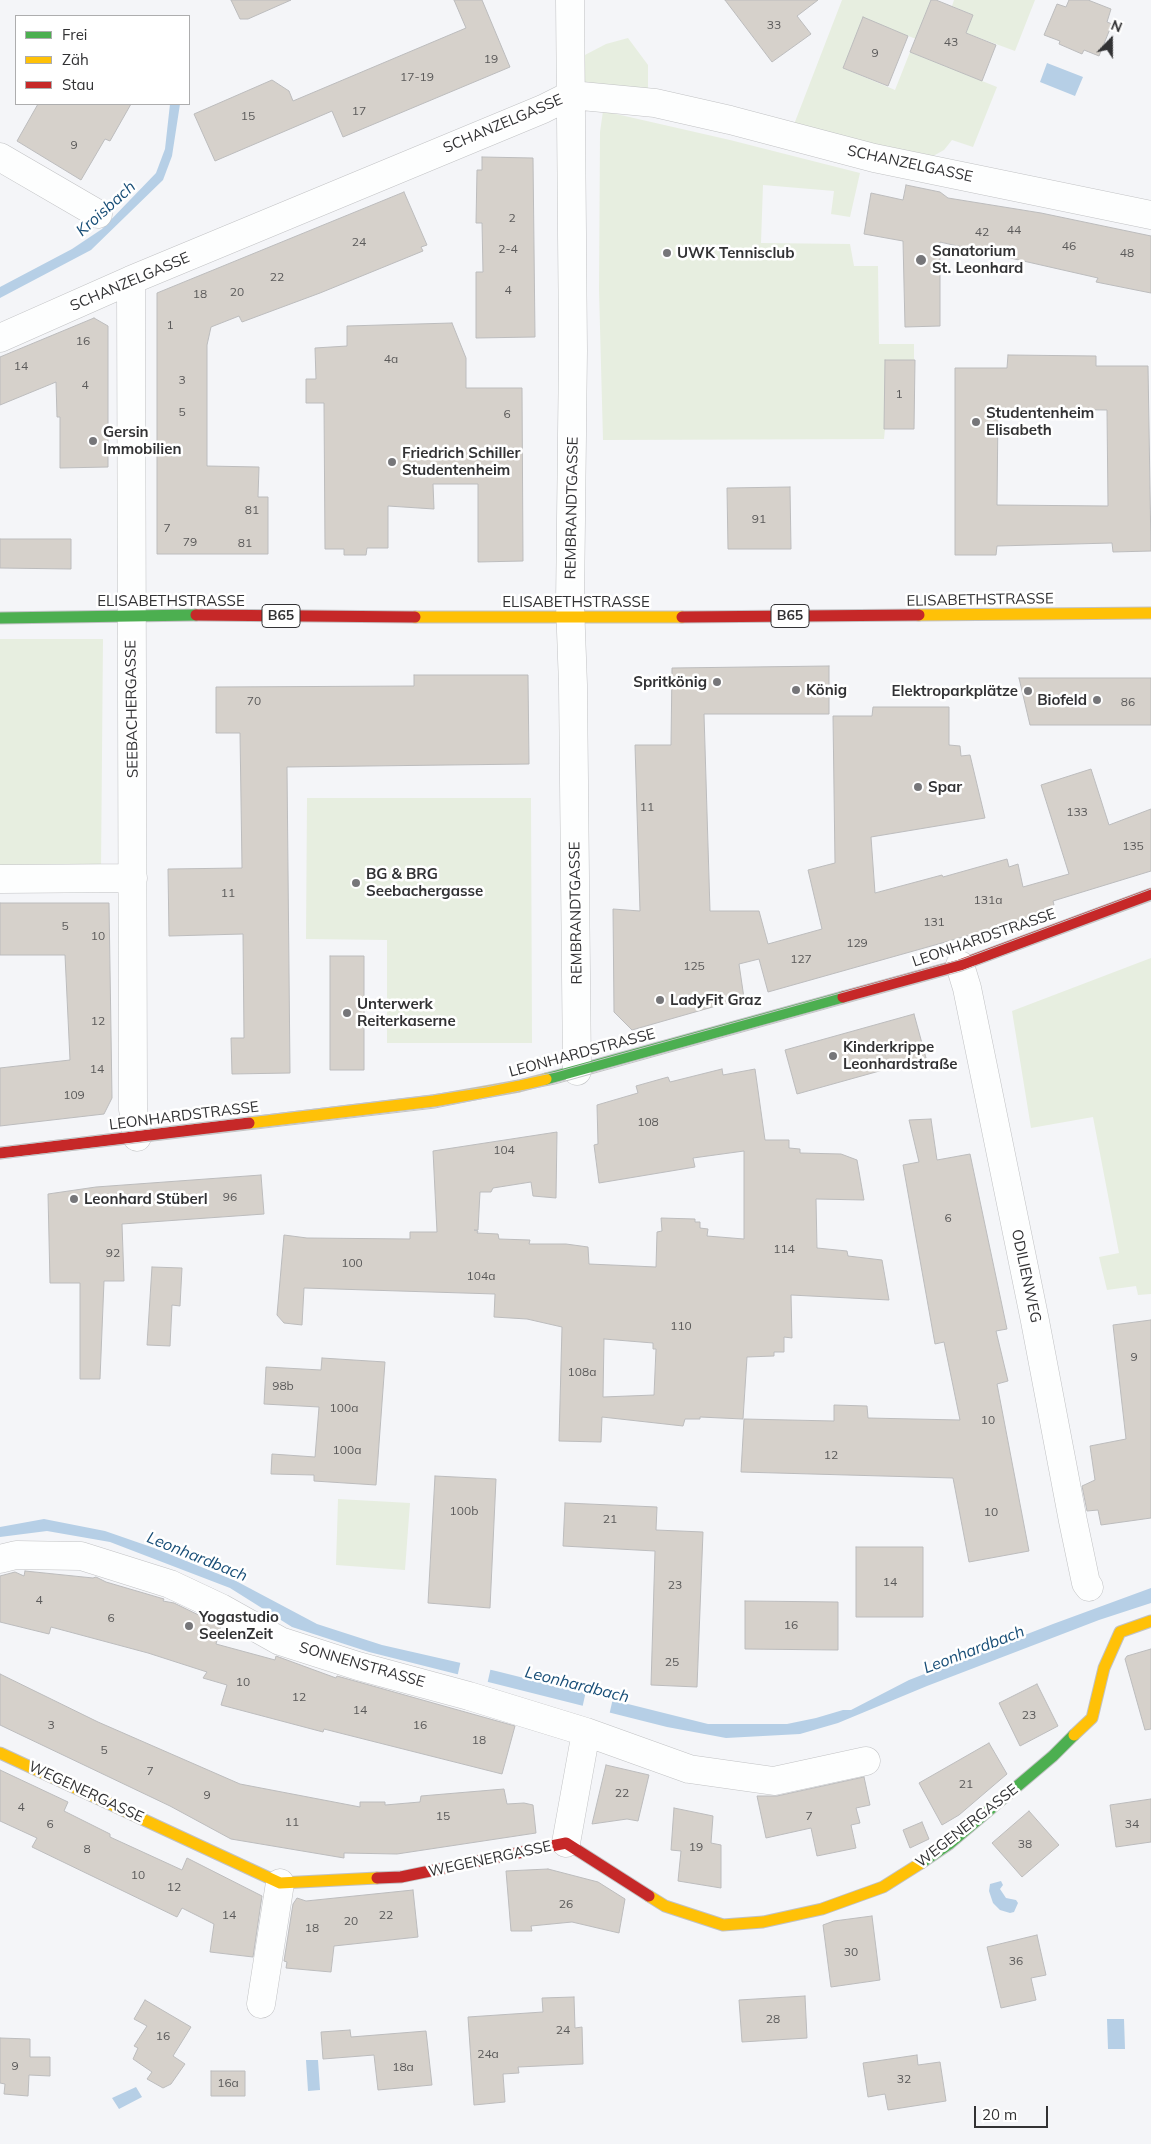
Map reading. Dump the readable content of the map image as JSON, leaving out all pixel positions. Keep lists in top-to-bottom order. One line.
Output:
{"streets":{"street":["SCHANZELGASSE","REMBRANDTGASSE","ELISABETHSTRASSE","B65","SEEBACHERGASSE","LEONHARDSTRASSE","ODILIENWEG","SONNENSTRASSE","WEGENERGASSE"]},"crossings":[["SCHANZELGASSE","REMBRANDTGASSE"],["SCHANZELGASSE","SEEBACHERGASSE"],["REMBRANDTGASSE","ELISABETHSTRASSE"],["REMBRANDTGASSE","LEONHARDSTRASSE"],["ELISABETHSTRASSE","SEEBACHERGASSE"],["SEEBACHERGASSE","LEONHARDSTRASSE"],["LEONHARDSTRASSE","ODILIENWEG"]],"water":["Kroisbach","Leonhardbach"],"places":["UWK Tennisclub","Sanatorium St. Leonhard","Studentenheim Elisabeth","Gersin Immobilien","Friedrich Schiller Studentenheim","Spritkönig","König","Elektroparkplätze","Biofeld","Spar","BG & BRG Seebachergasse","LadyFit Graz","Unterwerk Reiterkaserne","Kinderkrippe Leonhardstraße","Leonhard Stüberl","Yogastudio SeelenZeit"],"house_numbers":["33","43","9","19","17-19","17","15","9","2","44","42","24","46","2-4","48","22","4","20","18","1","16","4a","14","3","4","1","5","6","81","91","7","79","81","70","86","11","133","135","11","131a","131","5","10","129","127","125","12","14","109","108","104","96","6","114","92","100","104a","110","9","108a","98b","100a","10","100a","12","100b","10","21","14","23","4","6","16","25","10","12","14","23","3","16","18","5","7","21","22","9","4","15","7","11","6","34","38","19","8","10","12","26","14","22","20","18","30","36","28","24","16","24a","9","18a","32","16a"],"legend":["Frei","Zäh","Stau"],"scale_bar":"20 m","north":"top"}
